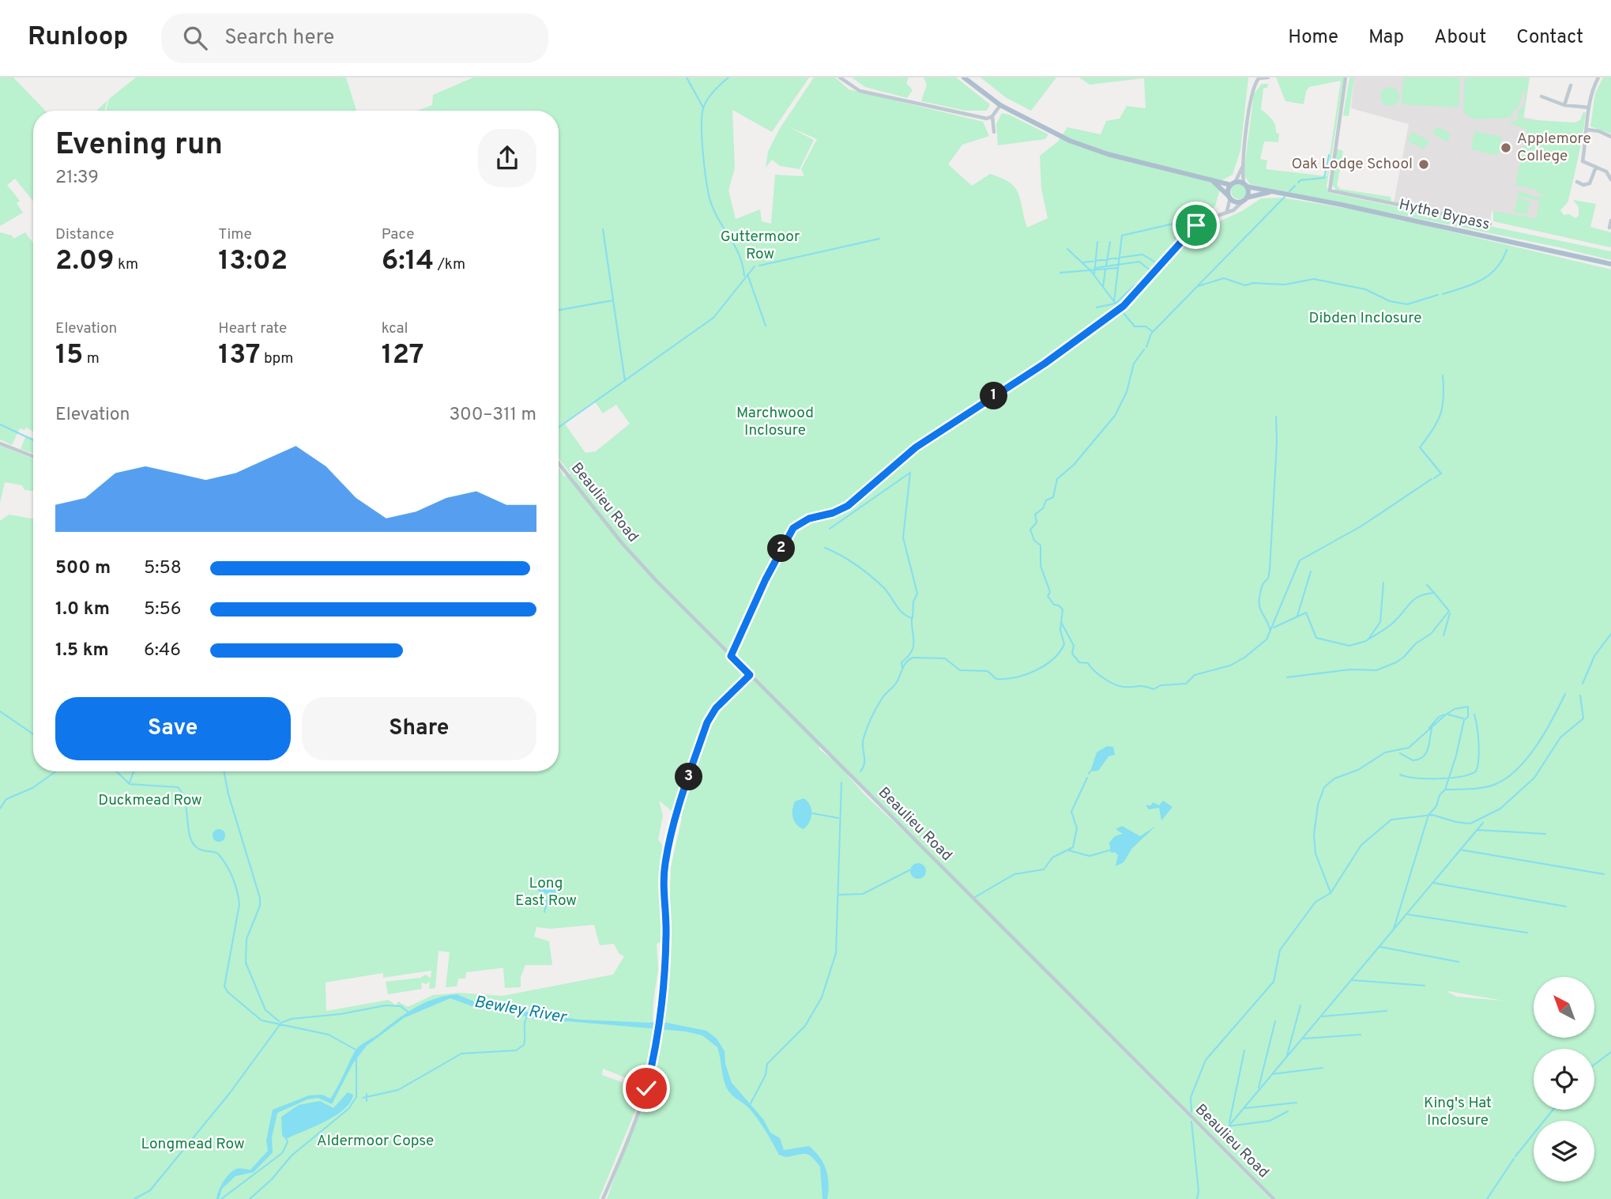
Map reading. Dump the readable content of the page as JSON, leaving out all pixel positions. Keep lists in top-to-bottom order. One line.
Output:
{"streets":{"main road":["Hythe Bypass"],"street":["Beaulieu Road"]},"water":["Bewley River"],"parks":["Guttermoor Row","Dibden Inclosure","Marchwood Inclosure","Duckmead Row","Long East Row","King's Hat Inclosure","Aldermoor Copse","Longmead Row"],"places":["Applemore College","Oak Lodge School"],"north":"top left","page":{"header":"Runloop","search":"Search here","nav":["Home","Map","About","Contact"],"heading":["Evening run","21:39"],"stats":[["Distance","2.09 km"],["Time","13:02"],["Pace","6:14 /km"],["Elevation","15 m"],["Heart rate","137 bpm"],["kcal","127"]],"pins":["1","2","3"],"chart":["Elevation","300–311 m"],"list":[{"name":"500 m","note":"5:58"},{"name":"1.0 km","note":"5:56"},{"name":"1.5 km","note":"6:46"}],"buttons":["Save","Share"]}}
